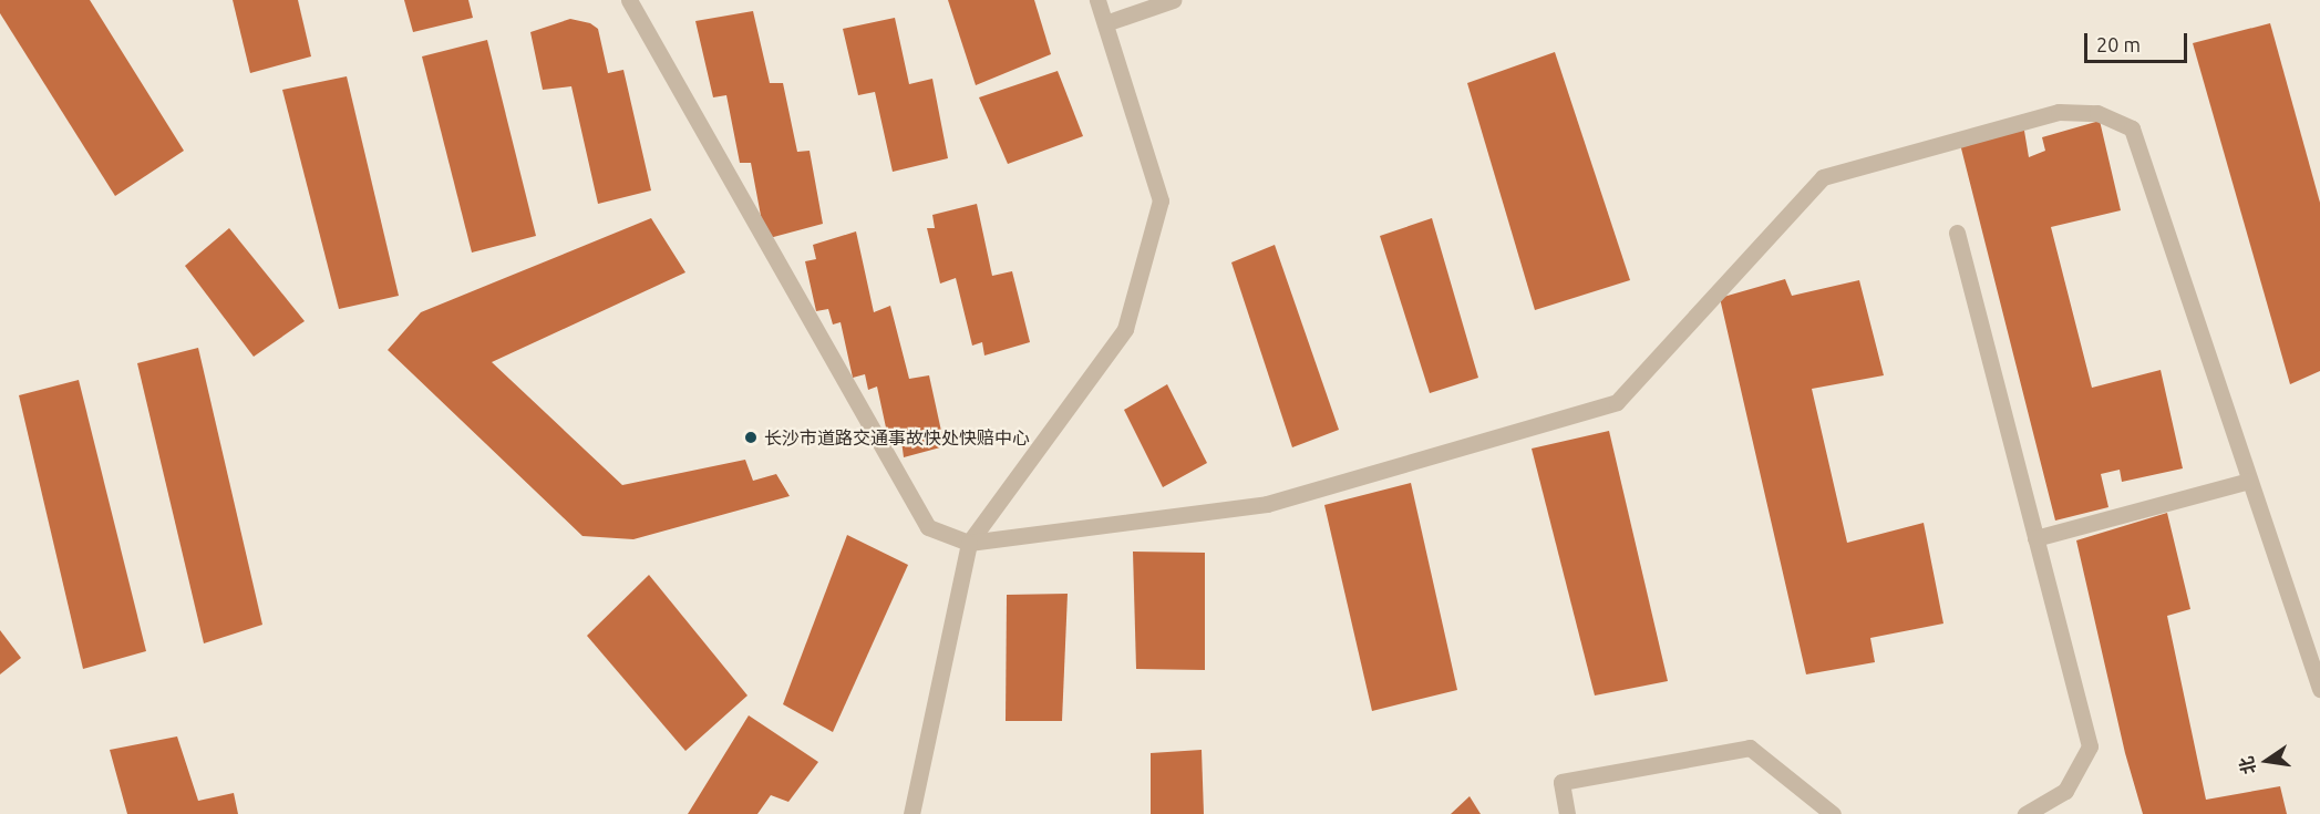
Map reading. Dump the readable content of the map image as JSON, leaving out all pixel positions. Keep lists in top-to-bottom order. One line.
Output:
{"places":["长沙市道路交通事故快处快赔中心"],"scale_bar":"20 m","north":"left"}
